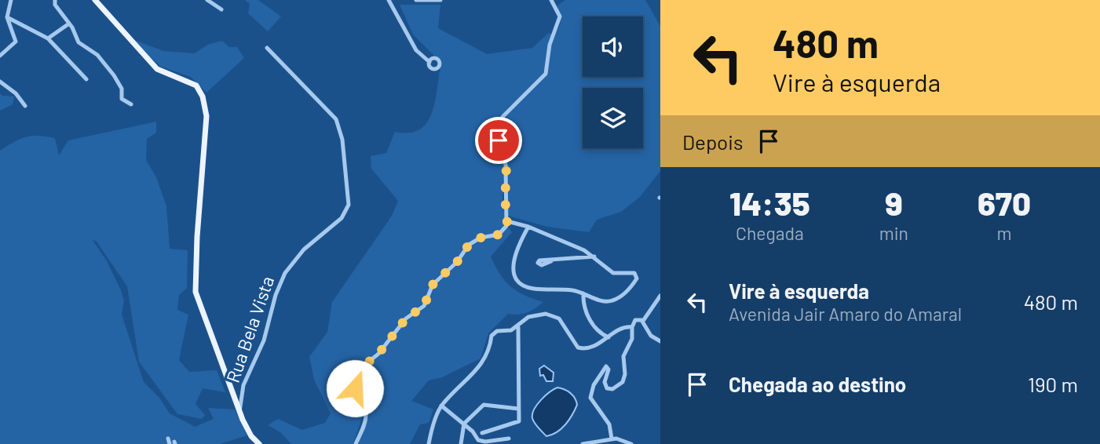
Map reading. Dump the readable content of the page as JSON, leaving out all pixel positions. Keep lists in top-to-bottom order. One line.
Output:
{"streets":{"street":["Rua Bela Vista"]},"page":{"turn":["480 m","Vire à esquerda"],"then":"Depois","eta":["14:35","Chegada","9","min","670","m"],"list":[{"name":"Vire à esquerda","note":"Avenida Jair Amaro do Amaral","value":"480 m"},{"name":"Chegada ao destino","value":"190 m"}]}}
